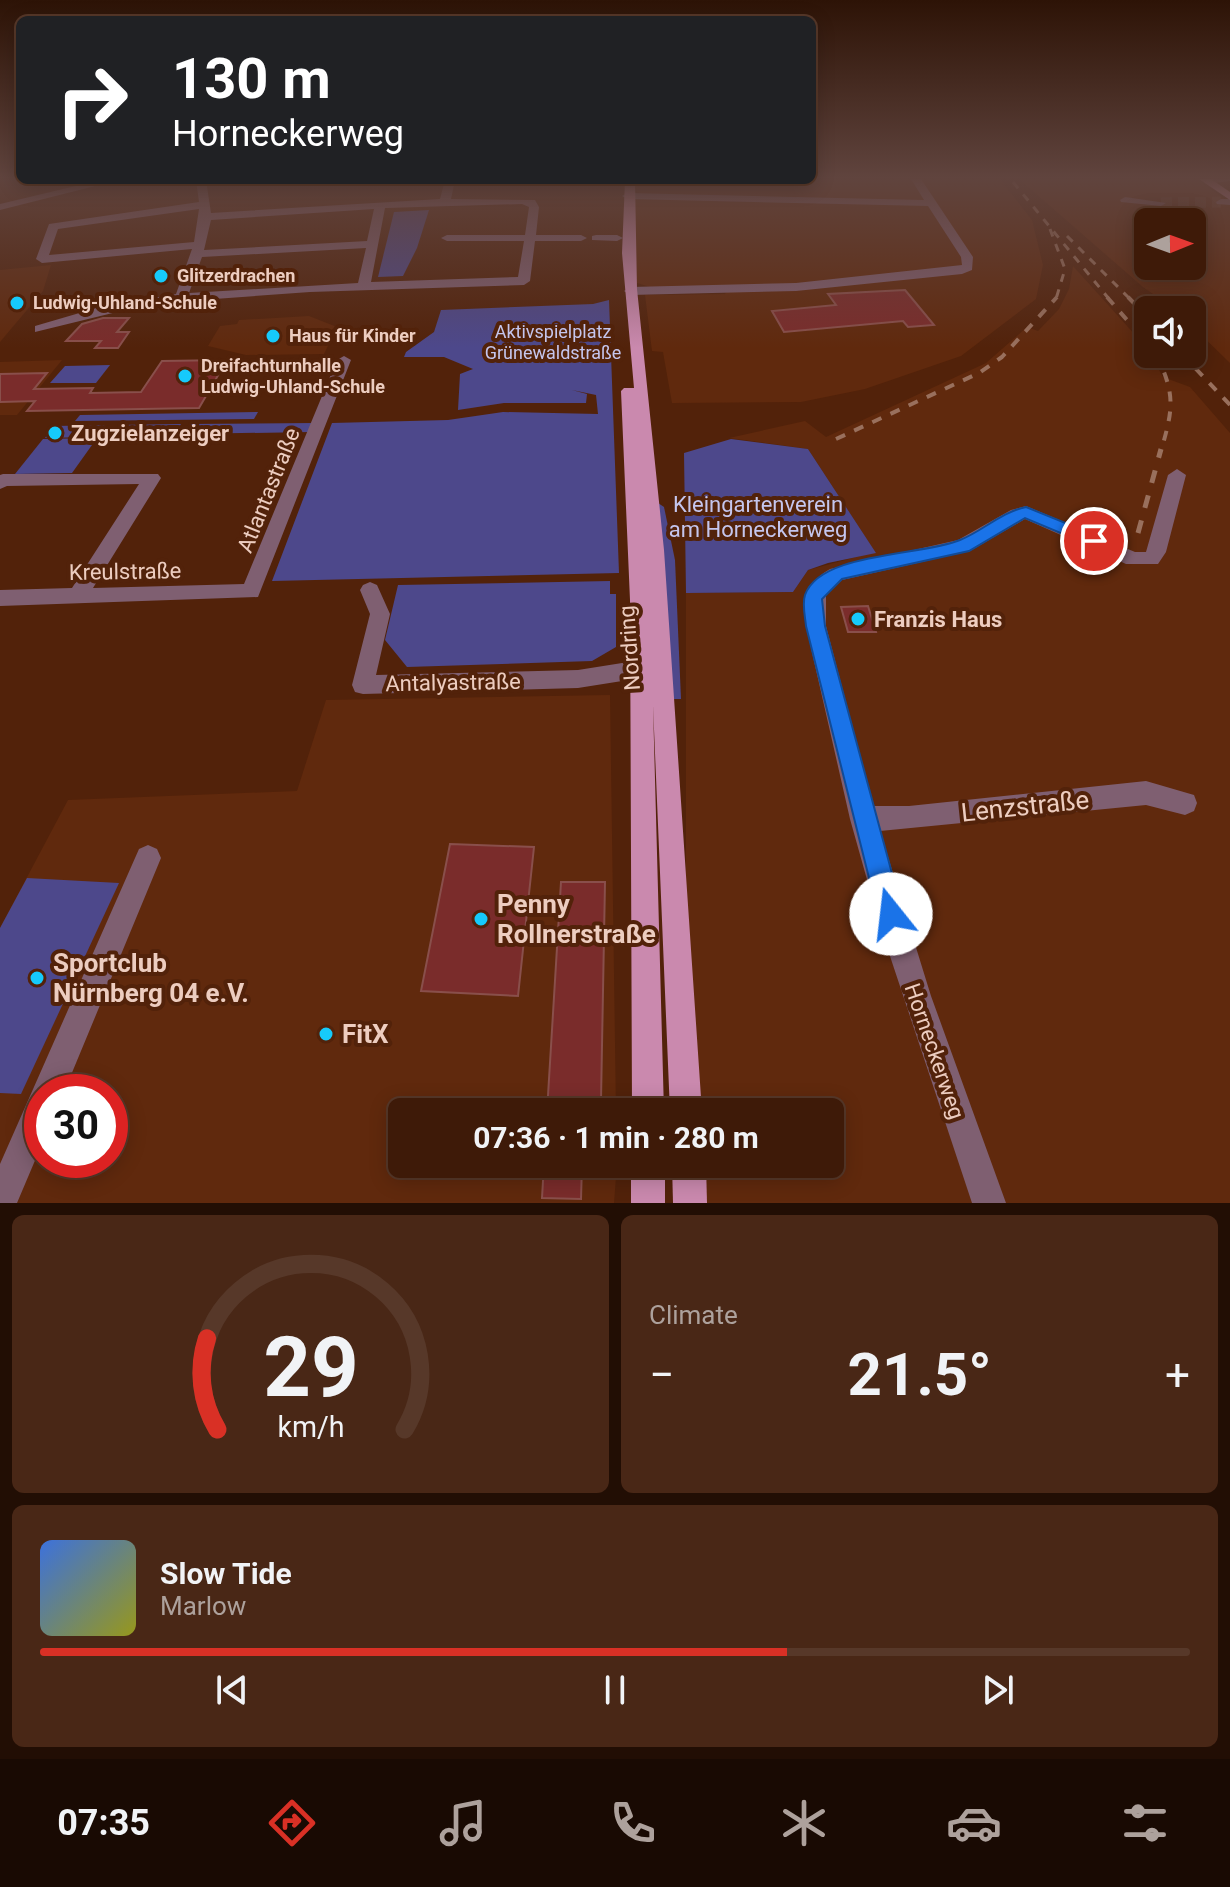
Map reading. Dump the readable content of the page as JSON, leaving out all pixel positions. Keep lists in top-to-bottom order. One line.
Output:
{"streets":{"main road":["Nordring"],"street":["Atlantastraße","Kreulstraße","Antalyastraße","Lenzstraße","Horneckerweg"]},"crossings":[["Atlantastraße","Kreulstraße"],["Nordring","Antalyastraße"],["Lenzstraße","Horneckerweg"]],"parks":["Aktivspielplatz Grünewaldstraße","Kleingartenverein am Horneckerweg"],"places":["Glitzerdrachen","Ludwig-Uhland-Schule","Haus für Kinder","Dreifachturnhalle Ludwig-Uhland-Schule","Zugzielanzeiger","Franzis Haus","Penny Rollnerstraße","Sportclub Nürnberg 04 e.V.","FitX"],"north":"right","page":{"turn":["130 m","Horneckerweg"],"limit":"30","trip":"07:36 · 1 min · 280 m","tile":"Climate","heat":["−","21.5°","+"],"song":["Slow Tide","Marlow"],"tabs":"07:35","gauge":["29","km/h"]}}
